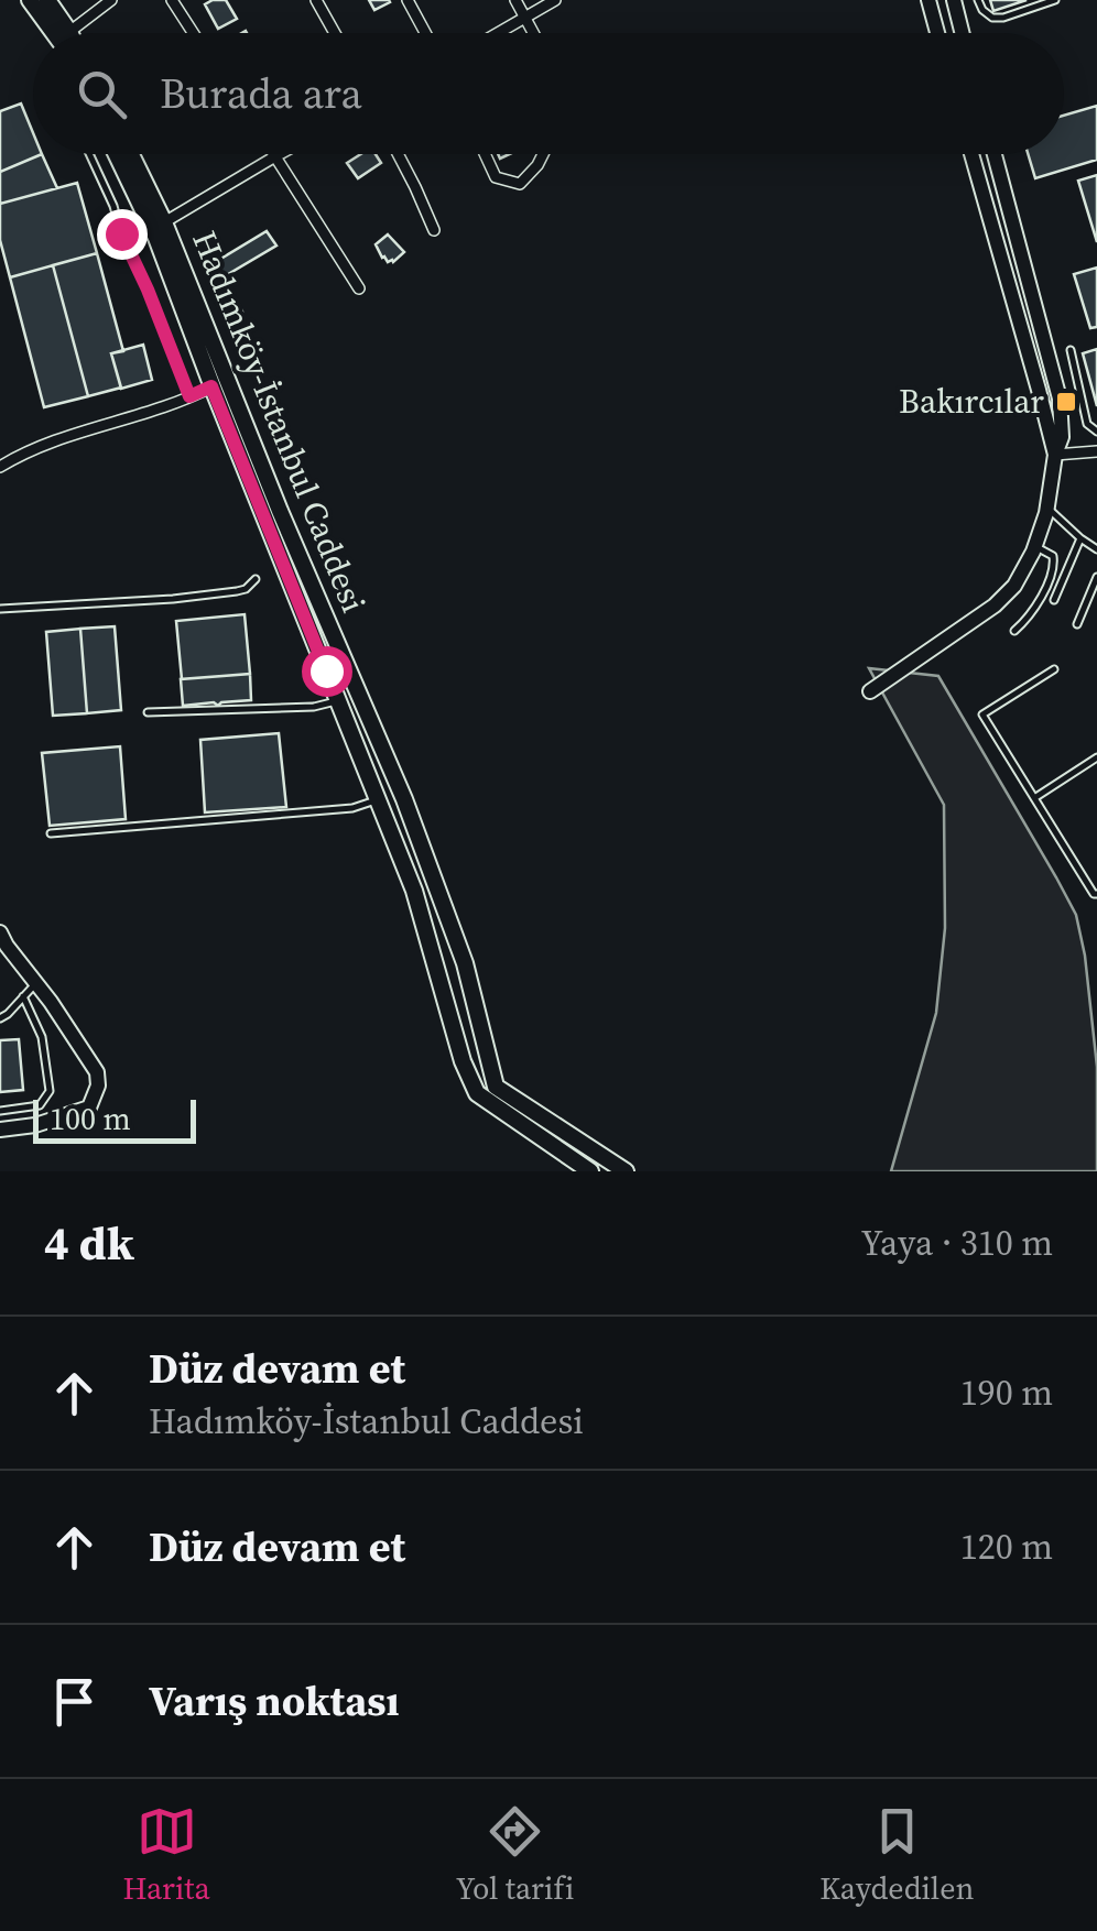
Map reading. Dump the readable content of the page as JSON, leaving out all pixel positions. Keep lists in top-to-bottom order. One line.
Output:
{"streets":{"main road":["Hadımköy-İstanbul Caddesi"]},"places":{"transit":["Bakırcılar"]},"scale_bar":"100 m","page":{"search":"Burada ara","scale":"100 m","heading":["4 dk","Yaya · 310 m"],"list":[["Düz devam et","Hadımköy-İstanbul Caddesi","190 m"],["Düz devam et","120 m"],"Varış noktası"],"nav":["Harita","Yol tarifi","Kaydedilen"]}}
